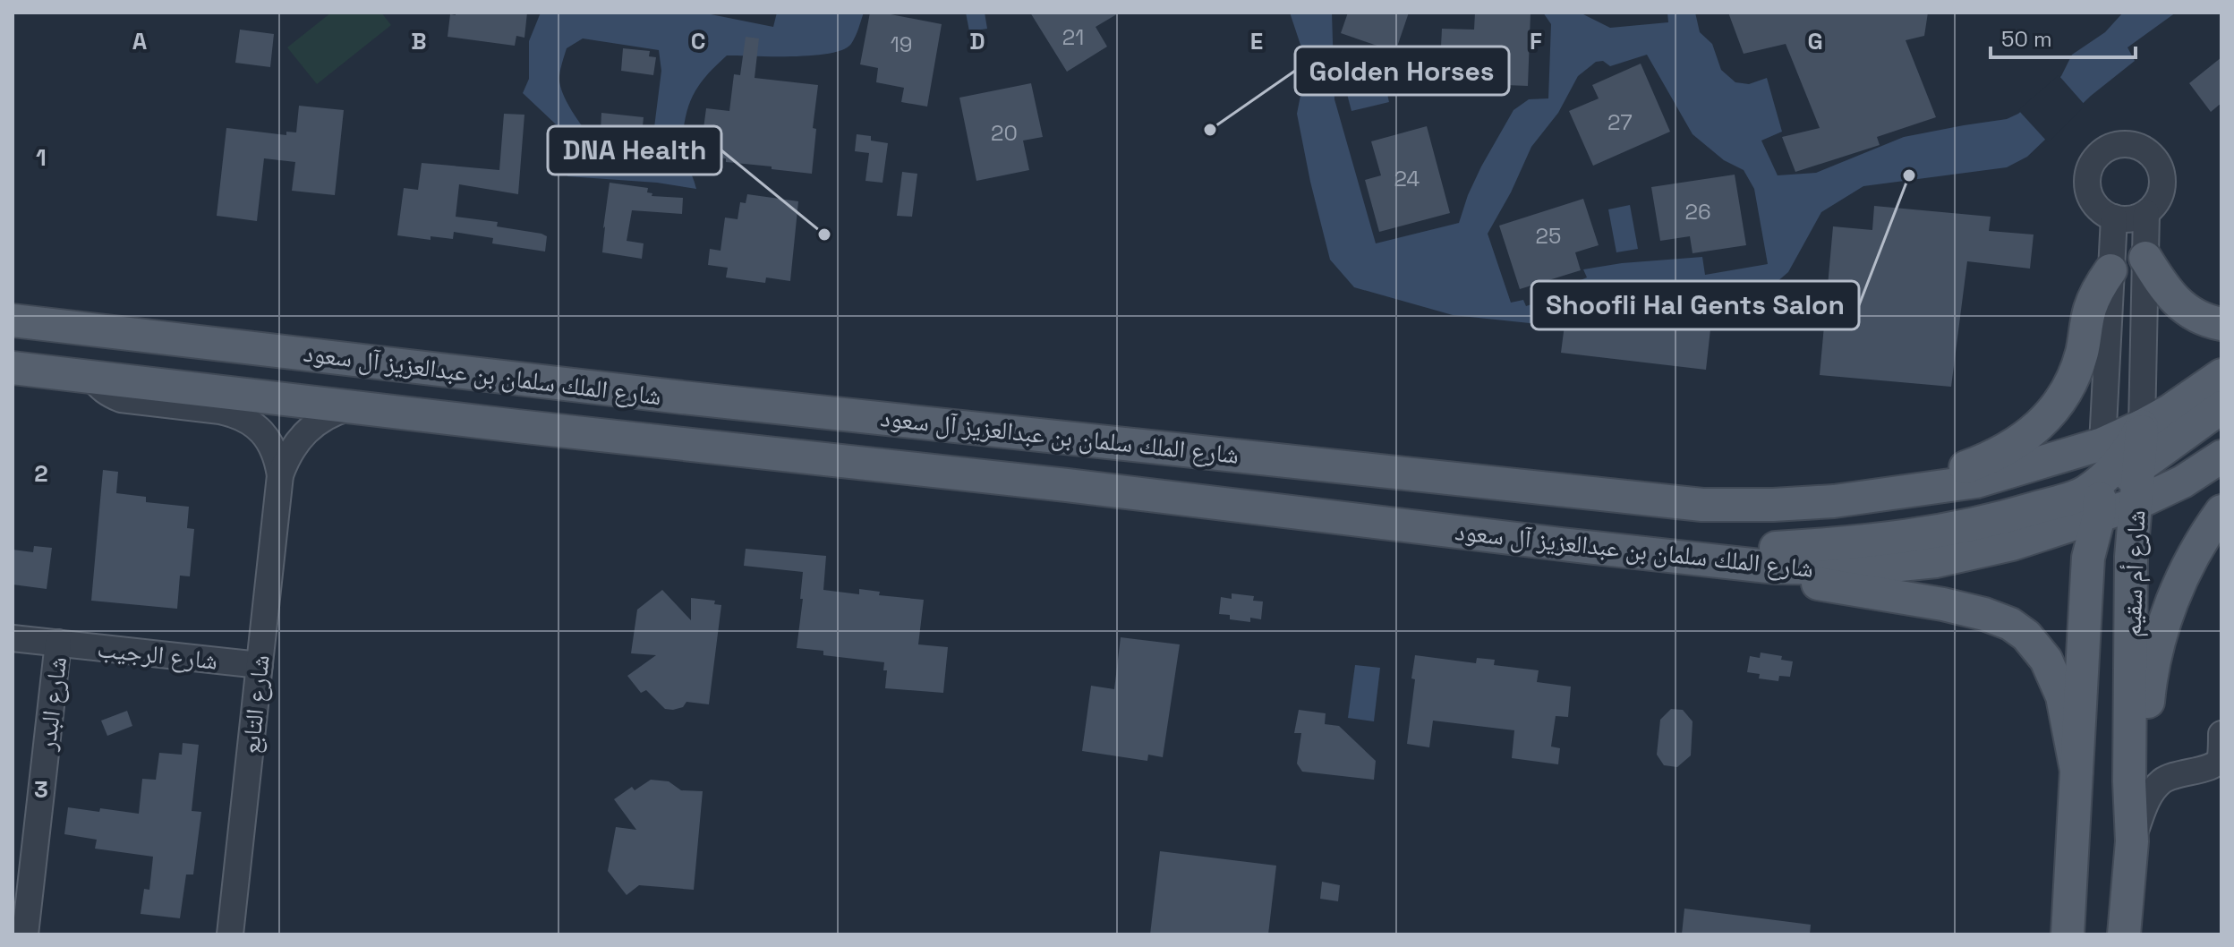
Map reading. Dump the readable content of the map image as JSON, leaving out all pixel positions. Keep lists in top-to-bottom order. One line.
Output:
{"streets":{"main road":["شارع الملك سلمان بن عبدالعزيز آل سعود","شارع أم سقيم"],"street":["شارع الرجيب","شارع البدر","شارع التابع"]},"crossings":[["شارع الملك سلمان بن عبدالعزيز آل سعود","شارع أم سقيم"],["شارع الملك سلمان بن عبدالعزيز آل سعود","شارع التابع"],["شارع الرجيب","شارع البدر"],["شارع الرجيب","شارع التابع"]],"places":["Golden Horses","Shoofli Hal Gents Salon","DNA Health"],"house_numbers":["21","19","27","20","24","26","25"],"scale_bar":"50 m","grid":{"columns":["A","B","C","D","E","F","G"],"rows":["1","2","3"]}}
